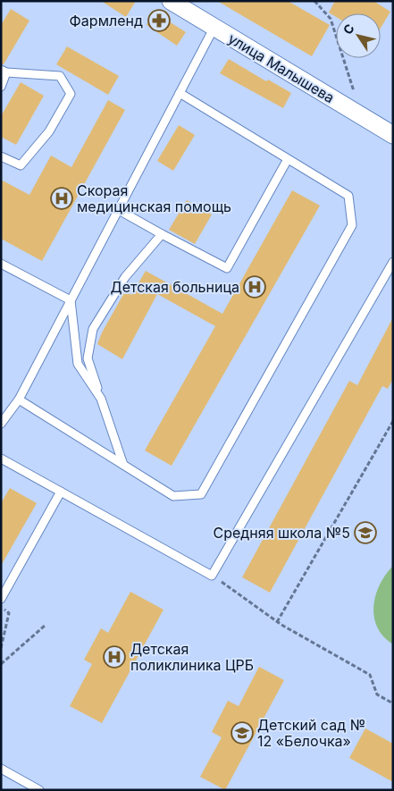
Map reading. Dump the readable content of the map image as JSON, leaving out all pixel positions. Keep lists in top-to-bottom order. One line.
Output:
{"streets":{"street":["улица Малышева"]},"places":{"pharmacy":["Фармленд"],"hospital":["Скорая медицинская помощь","Детская больница","Детская поликлиника ЦРБ"],"school or university":["Средняя школа №5","Детский сад № 12 «Белочка»"]},"north":"top left"}
